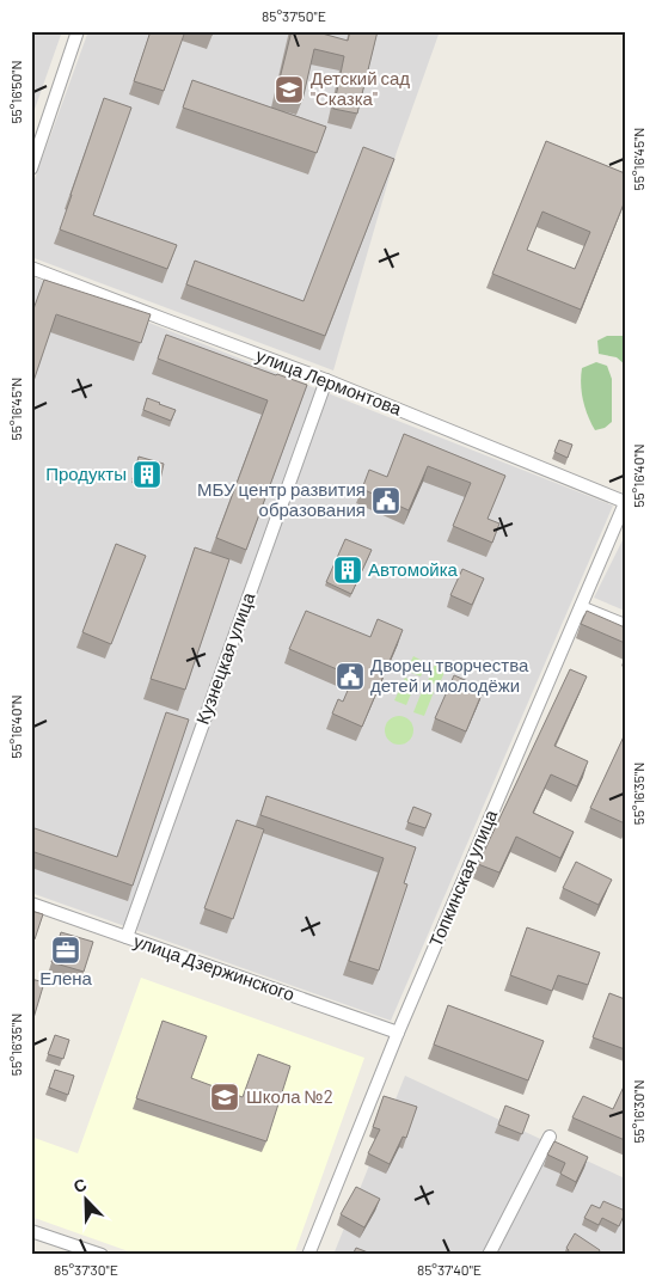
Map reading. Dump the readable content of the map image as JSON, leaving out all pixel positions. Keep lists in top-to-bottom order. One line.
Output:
{"streets":{"street":["улица Лермонтова","Кузнецкая улица","Топкинская улица","улица Дзержинского"]},"crossings":[["улица Лермонтова","Кузнецкая улица"],["улица Лермонтова","Топкинская улица"],["Кузнецкая улица","улица Дзержинского"],["Топкинская улица","улица Дзержинского"]],"places":{"school or university":["Детский сад \"Сказка\"","Школа №2"],"building":["Продукты","Автомойка"],"public building":["МБУ центр развития образования","Дворец творчества детей и молодёжи"],"office":["Елена"]},"north":"top left","coordinates":["85°37'50\"E","55°16'50\"N","55°16'45\"N","55°16'40\"N","55°16'35\"N","55°16'30\"N","85°37'30\"E","85°37'40\"E"]}
